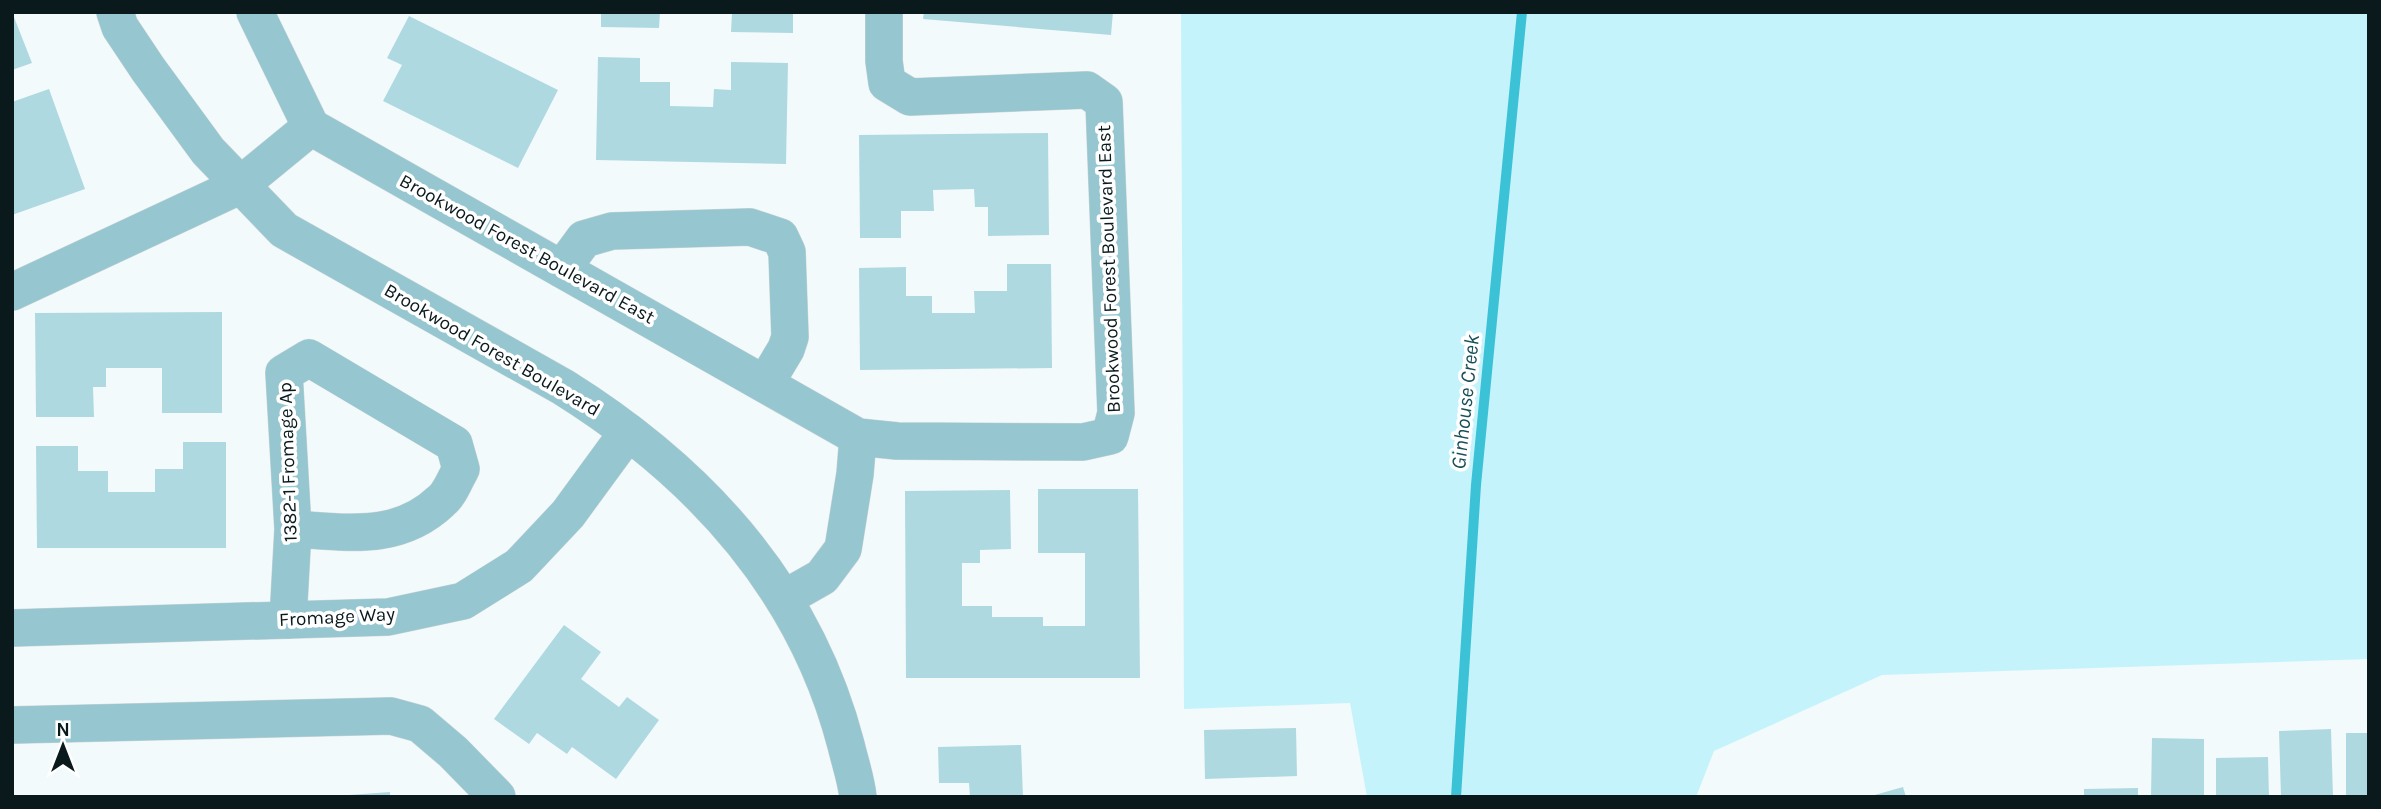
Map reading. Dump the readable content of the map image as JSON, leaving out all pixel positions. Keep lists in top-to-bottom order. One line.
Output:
{"streets":{"street":["Brookwood Forest Boulevard East","Brookwood Forest Boulevard","1382-1 Fromage Ap","Fromage Way"]},"crossings":[["Brookwood Forest Boulevard","Fromage Way"],["1382-1 Fromage Ap","Fromage Way"]],"water":["Ginhouse Creek"],"north":"top"}
